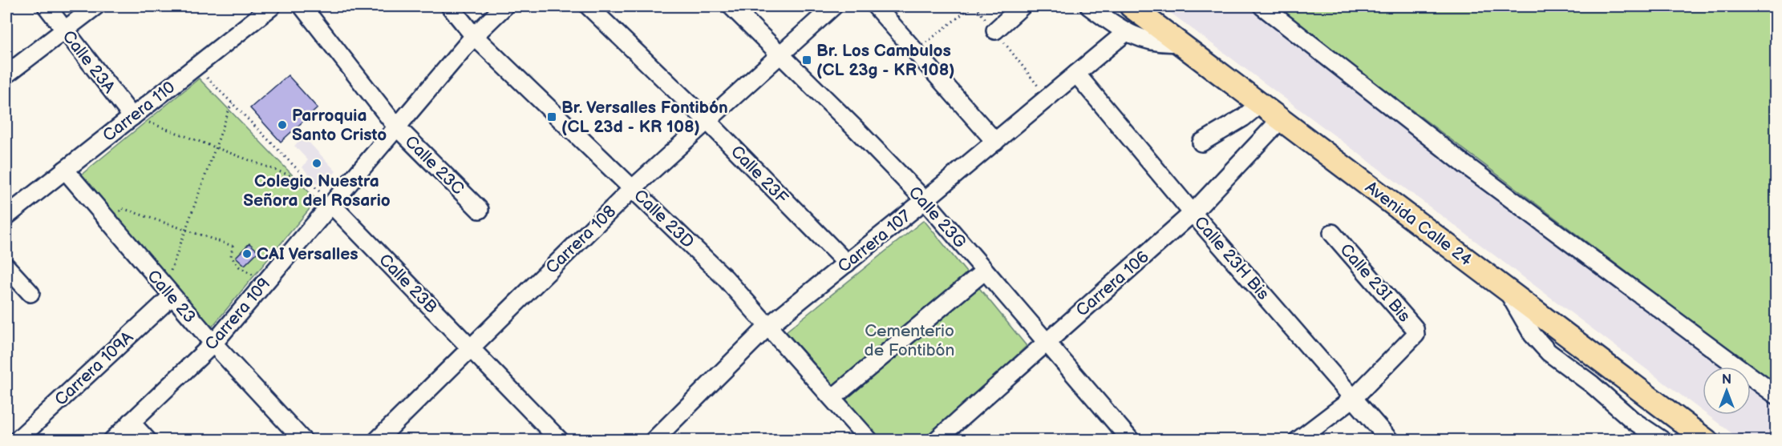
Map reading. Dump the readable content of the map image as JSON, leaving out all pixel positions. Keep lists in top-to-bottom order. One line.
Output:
{"streets":{"main road":["Avenida Calle 24"],"street":["Calle 23A","Carrera 110","Calle 23C","Calle 23F","Calle 23G","Calle 23D","Carrera 108","Carrera 107","Calle 23H Bis","Calle 23I Bis","Calle 23B","Carrera 106","Calle 23","Carrera 109","Carrera 109A"]},"crossings":[["Calle 23A","Carrera 110"],["Carrera 110","Calle 23"],["Calle 23C","Carrera 109"],["Calle 23F","Carrera 108"],["Calle 23F","Carrera 107"],["Calle 23G","Carrera 108"],["Calle 23G","Carrera 107"],["Calle 23G","Carrera 106"],["Calle 23D","Carrera 108"],["Calle 23D","Carrera 107"],["Calle 23D","Carrera 109"],["Avenida Calle 24","Carrera 106"],["Carrera 108","Calle 23B"],["Carrera 107","Calle 23H Bis"],["Calle 23H Bis","Calle 23I Bis"],["Calle 23H Bis","Carrera 106"],["Calle 23B","Carrera 109"],["Calle 23","Carrera 109"],["Calle 23","Carrera 109A"]],"parks":["Cementerio de Fontibón"],"places":{"transit":["Br. Los Cambulos (CL 23g - KR 108)","Br. Versalles Fontibón (CL 23d - KR 108)"],"other":["Parroquia Santo Cristo","Colegio Nuestra Señora del Rosario","CAI Versalles"]},"north":"top"}
